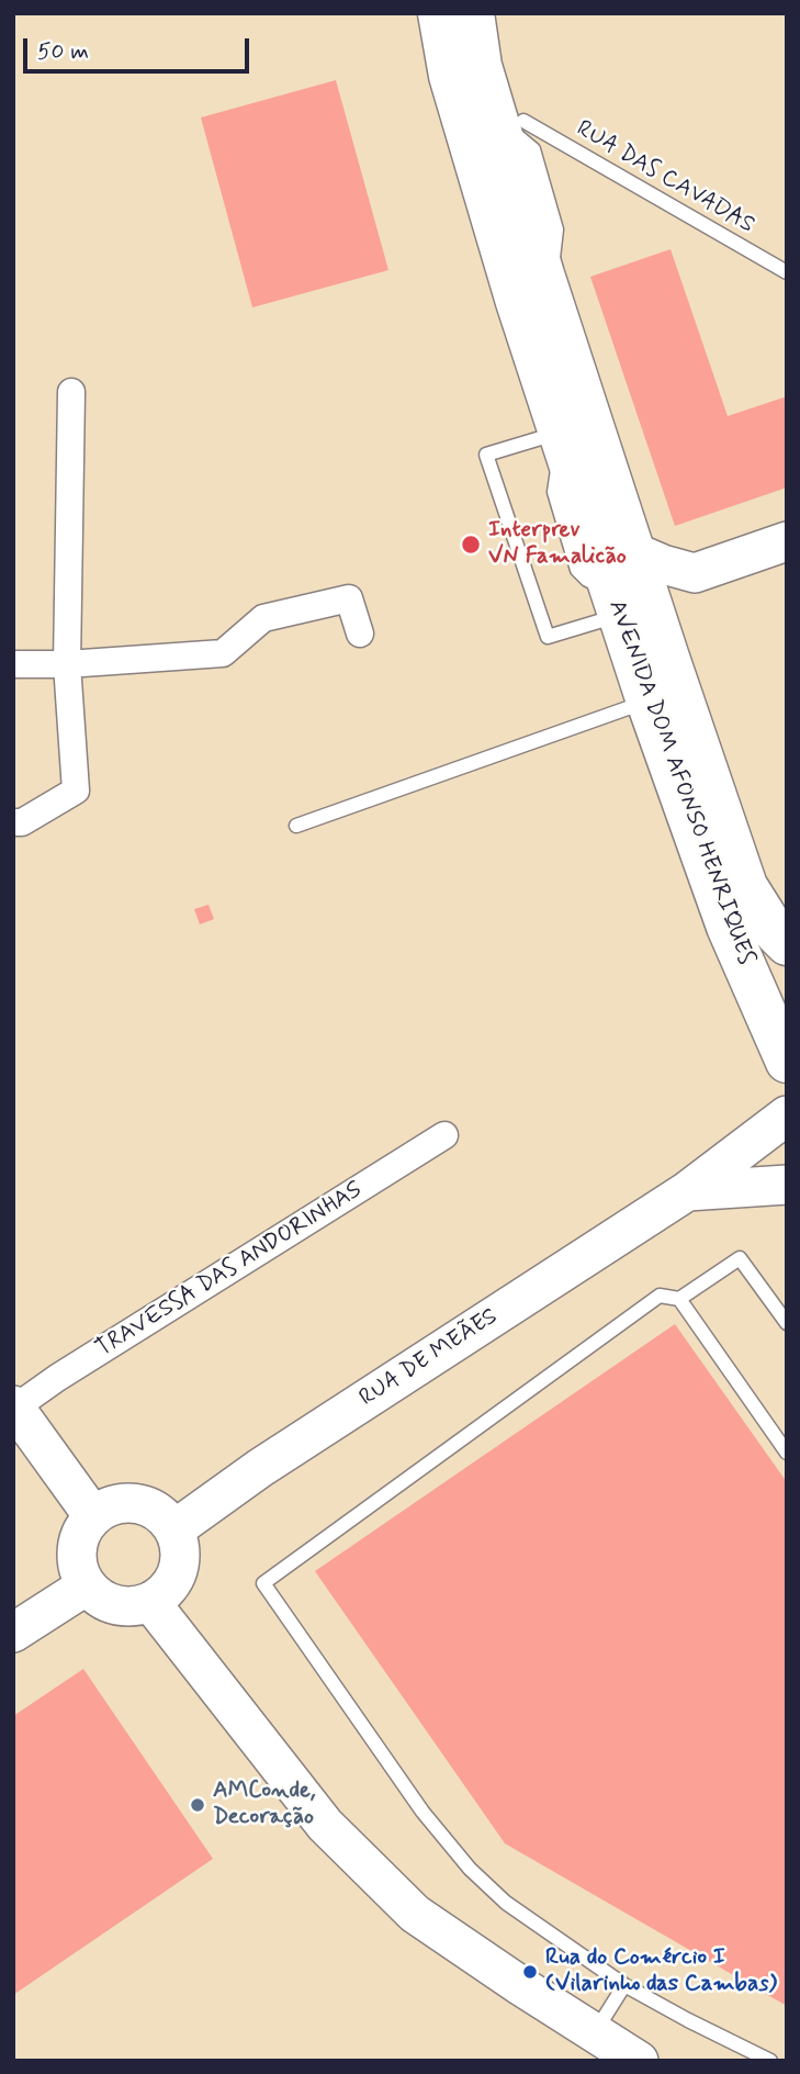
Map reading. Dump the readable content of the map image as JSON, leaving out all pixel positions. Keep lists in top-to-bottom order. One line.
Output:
{"streets":{"main road":["AVENIDA DOM AFONSO HENRIQUES"],"street":["TRAVESSA DAS ANDORINHAS","RUA DE MEÃES"],"lane":["RUA DAS CAVADAS"]},"crossings":[["RUA DAS CAVADAS","AVENIDA DOM AFONSO HENRIQUES"]],"places":["Interprev VN Famalicão","AMConde, Decoração","Rua do Comércio I (Vilarinho das Cambas)"],"scale_bar":"50 m"}
